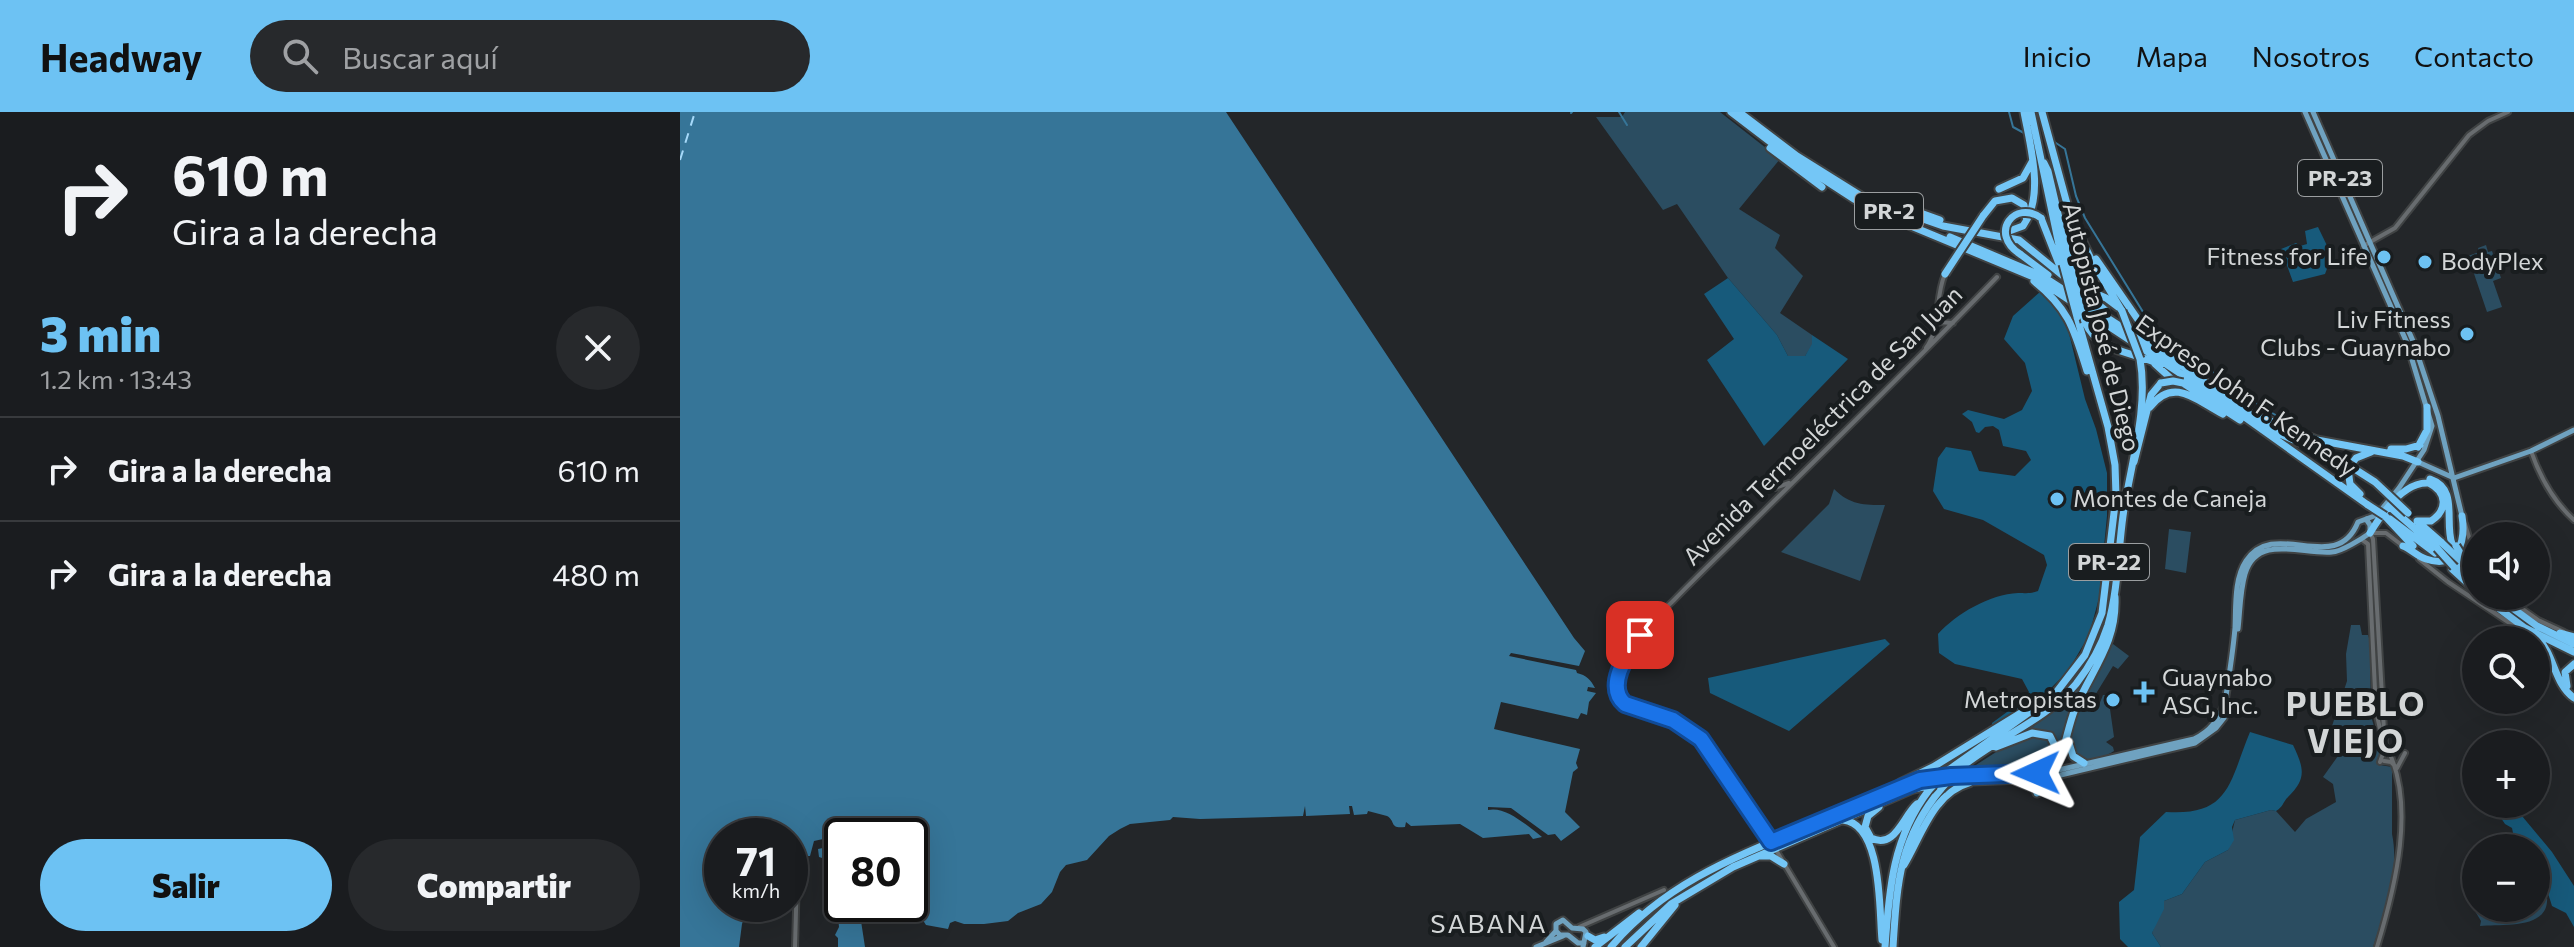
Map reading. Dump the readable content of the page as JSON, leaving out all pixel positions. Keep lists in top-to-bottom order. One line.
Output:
{"streets":{"highway":["PR-2","Autopista José de Diego","Expreso John F. Kennedy","PR-22"],"main road":["PR-23"],"street":["Avenida Termoeléctrica de San Juan"]},"districts":["PUEBLO VIEJO","SABANA"],"places":{"other":["Fitness for Life","BodyPlex","Liv Fitness Clubs - Guaynabo","Montes de Caneja","Metropistas"],"health":["Guaynabo ASG, Inc."]},"page":{"header":"Headway","search":"Buscar aquí","nav":["Inicio","Mapa","Nosotros","Contacto"],"turn":["610 m","Gira a la derecha"],"heading":["3 min","1.2 km · 13:43"],"list":[{"name":"Gira a la derecha","value":"610 m"},{"name":"Gira a la derecha","value":"480 m"}],"map_buttons":["+","−"],"speed":"71 km/h","limit":"80","buttons":["Salir","Compartir"]}}
